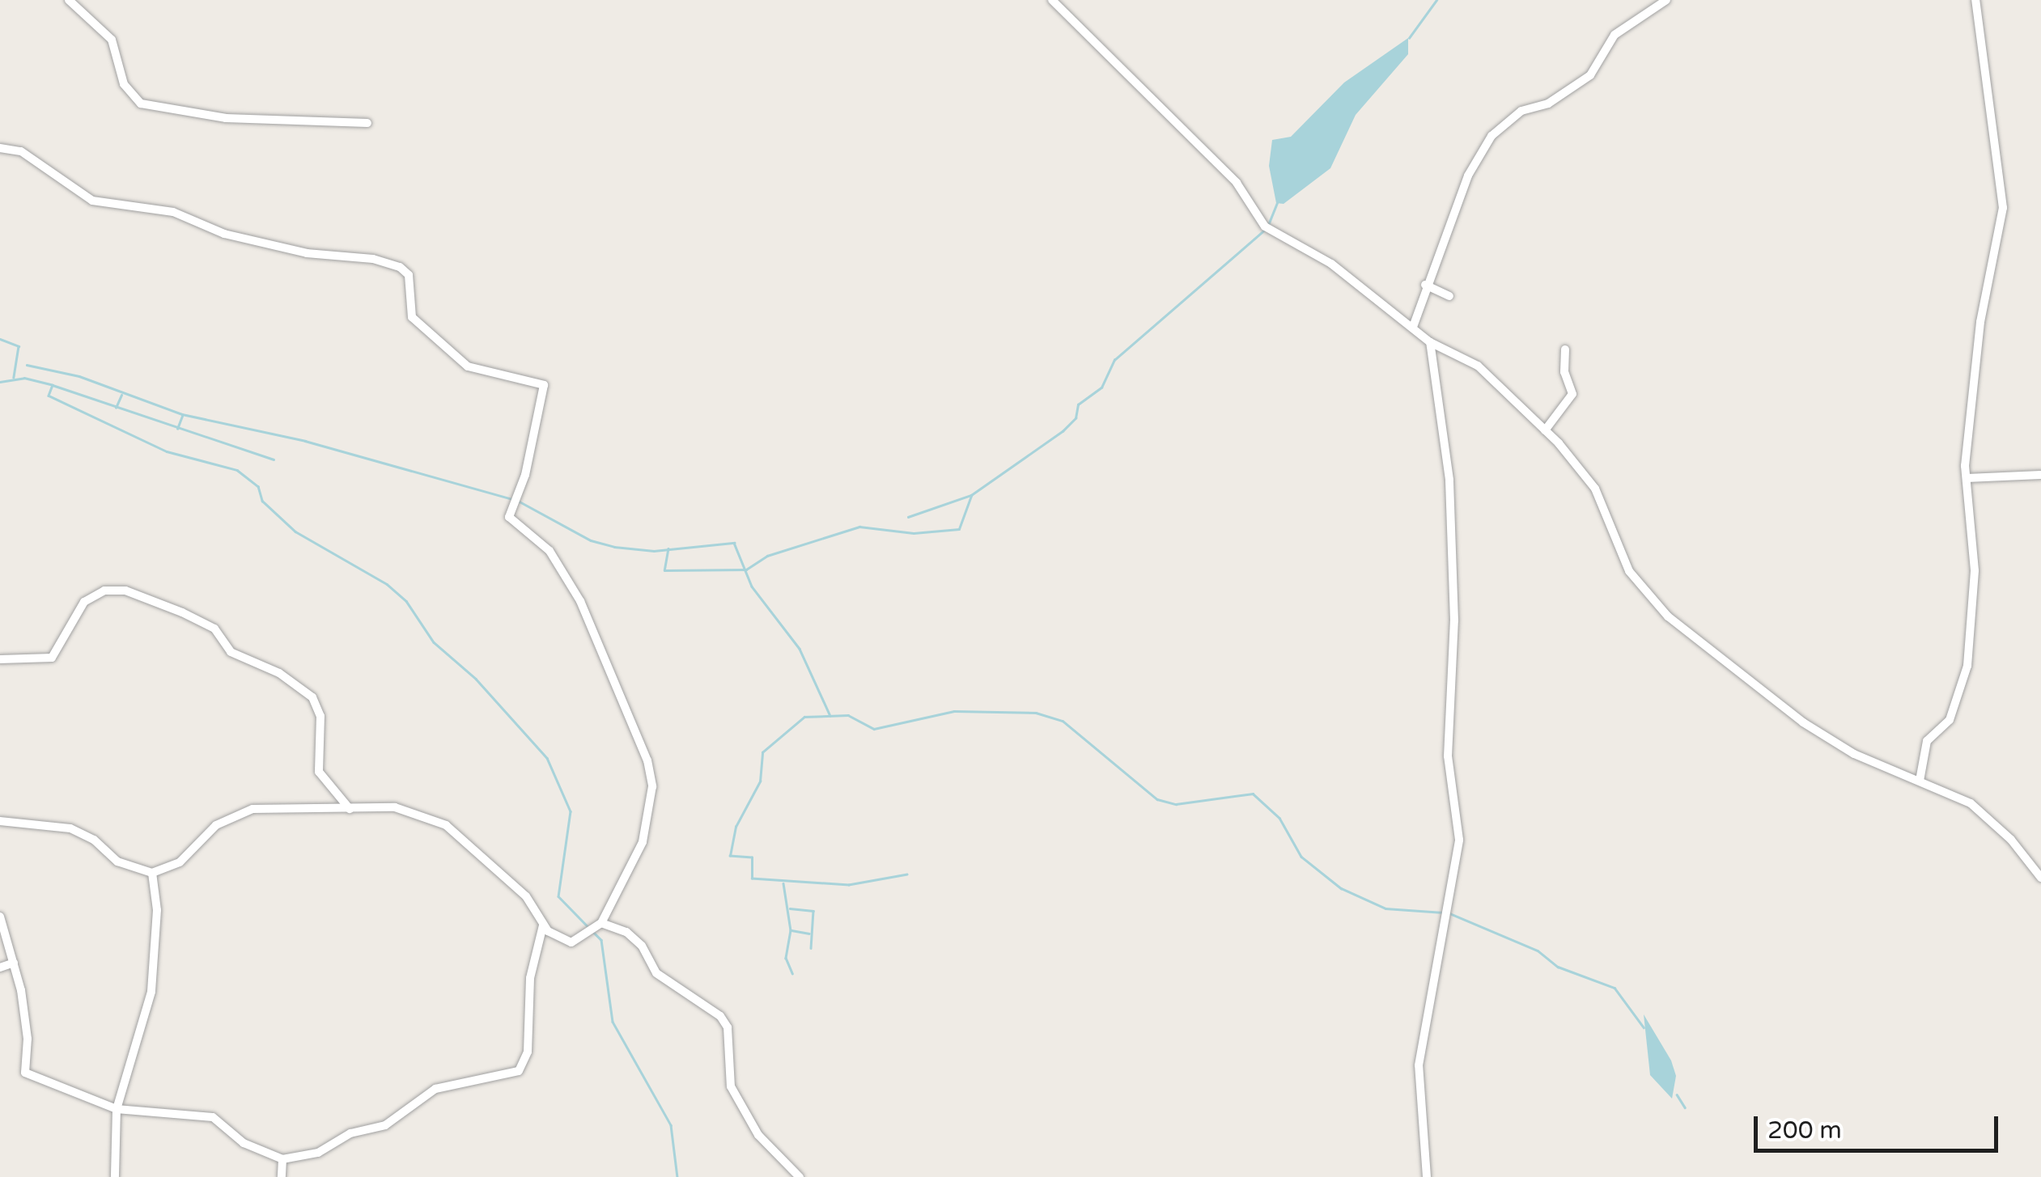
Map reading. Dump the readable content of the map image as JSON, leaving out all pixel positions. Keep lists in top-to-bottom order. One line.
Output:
{"scale_bar":"200 m"}
